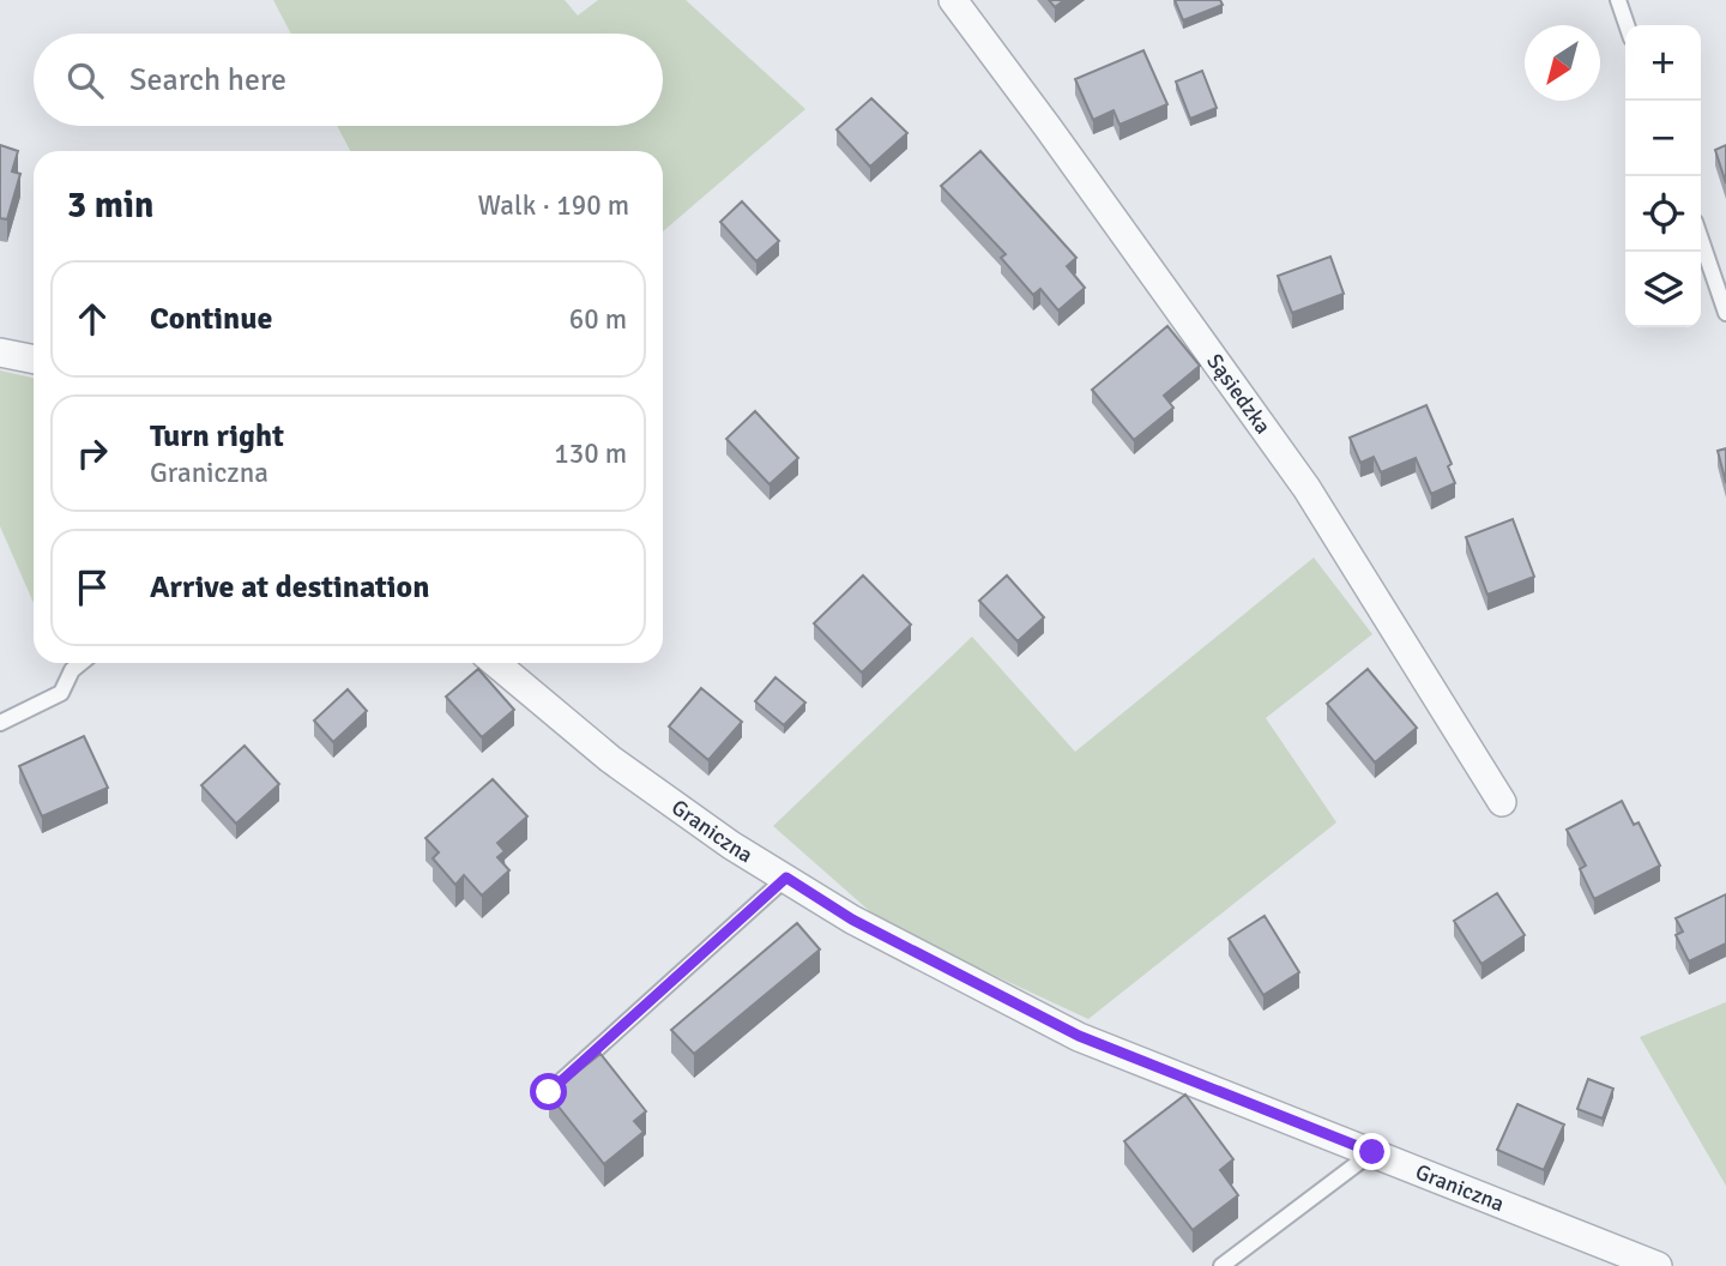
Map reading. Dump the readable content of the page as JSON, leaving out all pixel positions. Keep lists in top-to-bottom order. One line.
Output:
{"streets":{"street":["Sąsiedzka","Graniczna"]},"north":"bottom left","page":{"map_buttons":["+","−"],"search":"Search here","heading":["3 min","Walk · 190 m"],"list":[["Continue","60 m"],["Turn right","Graniczna","130 m"],"Arrive at destination"]}}
